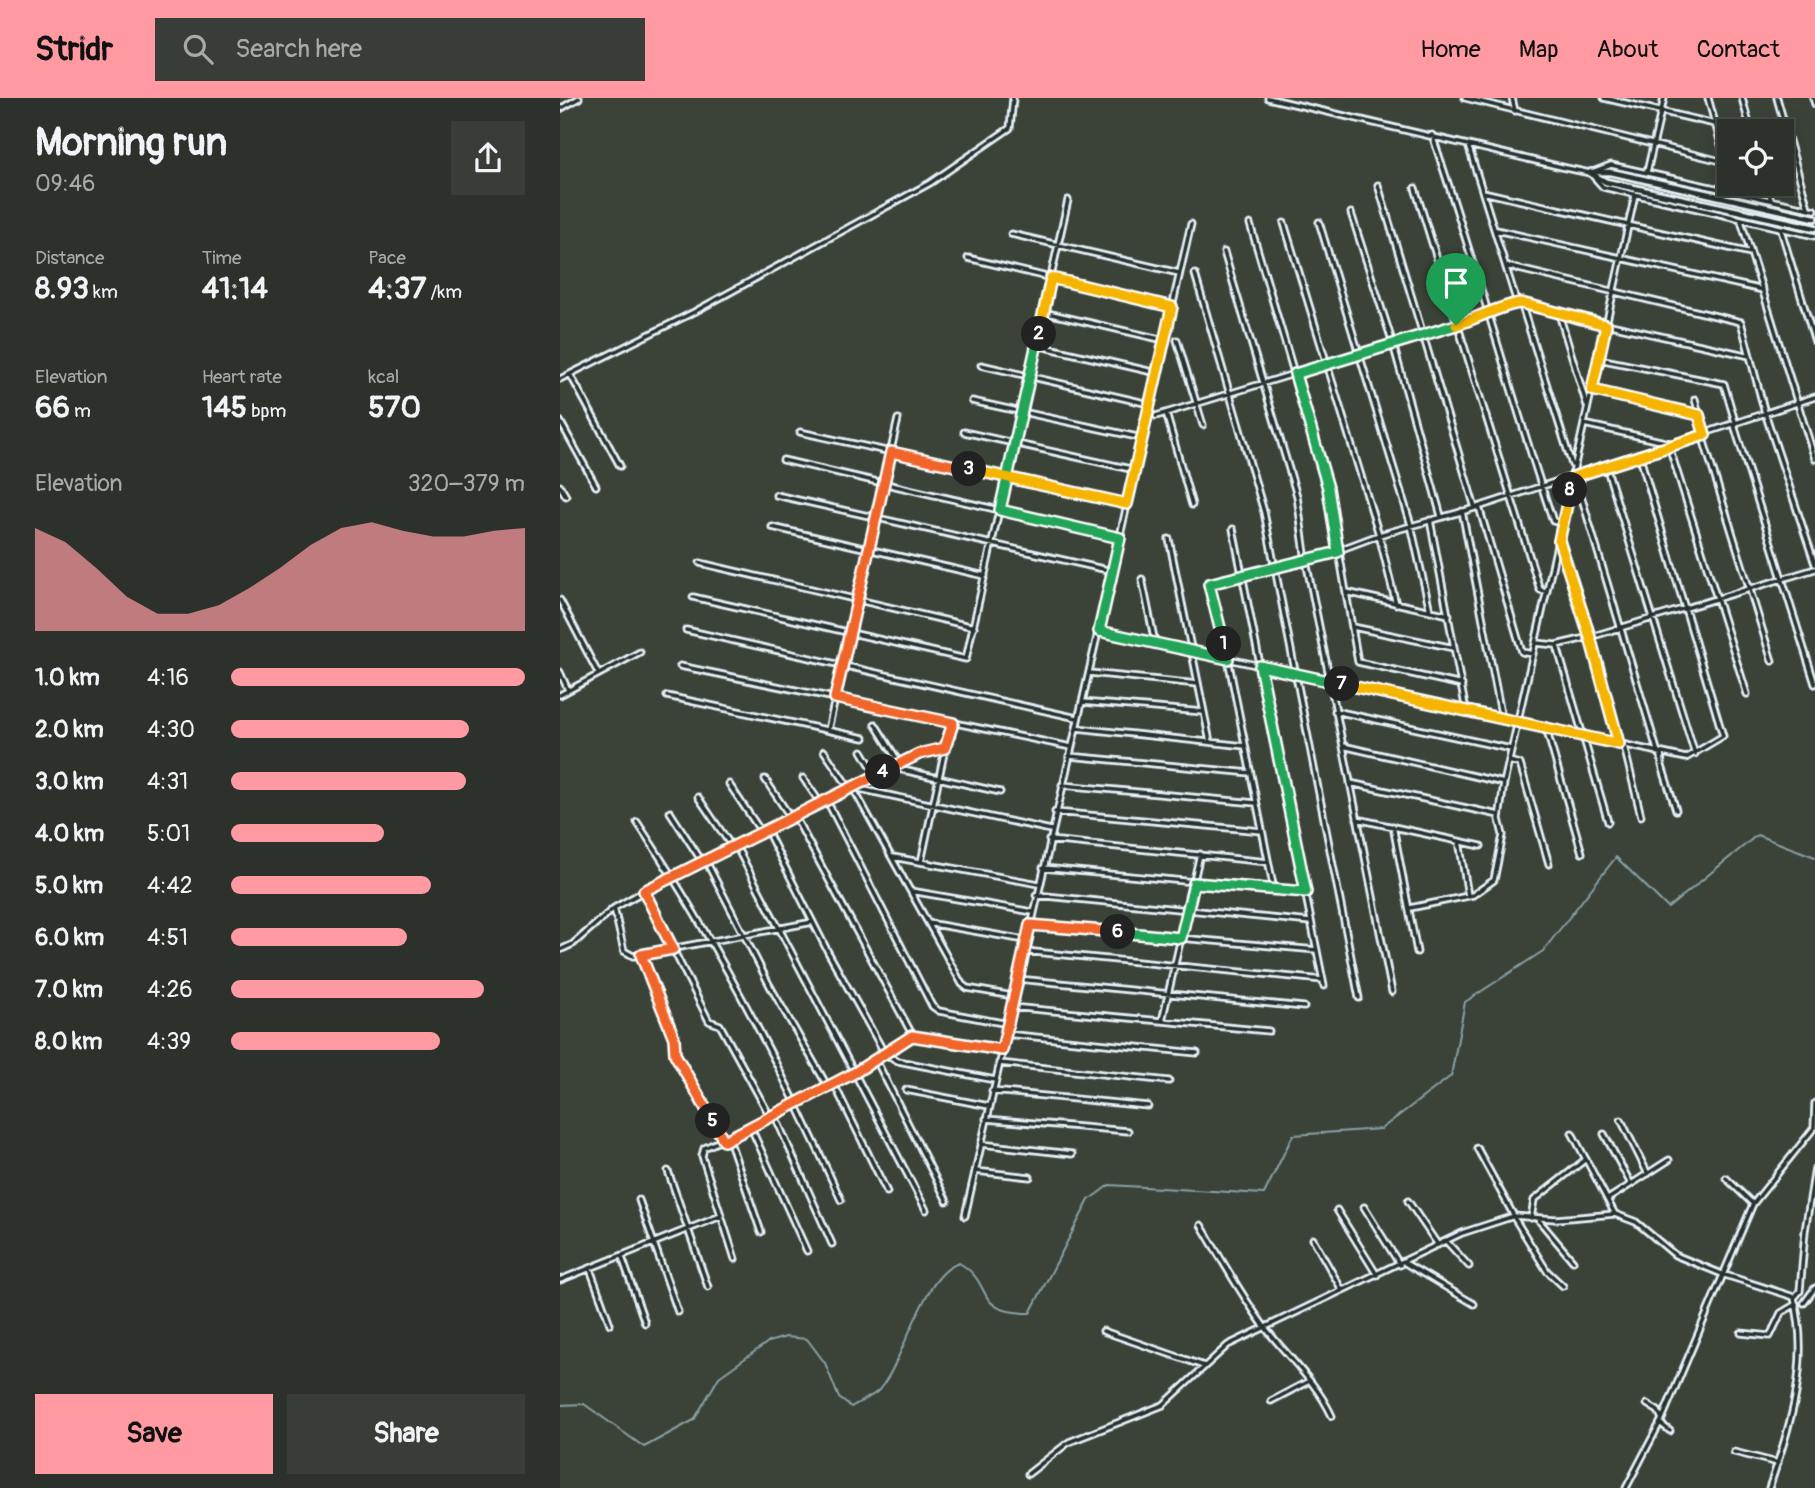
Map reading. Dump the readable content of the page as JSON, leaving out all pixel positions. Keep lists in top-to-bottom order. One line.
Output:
{"page":{"header":"Stridr","search":"Search here","nav":["Home","Map","About","Contact"],"heading":["Morning run","09:46"],"stats":[["Distance","8.93 km"],["Time","41:14"],["Pace","4:37 /km"],["Elevation","66 m"],["Heart rate","145 bpm"],["kcal","570"]],"pins":["2","3","8","1","7","4","6","5"],"chart":["Elevation","320–379 m"],"list":[{"name":"1.0 km","note":"4:16"},{"name":"2.0 km","note":"4:30"},{"name":"3.0 km","note":"4:31"},{"name":"4.0 km","note":"5:01"},{"name":"5.0 km","note":"4:42"},{"name":"6.0 km","note":"4:51"},{"name":"7.0 km","note":"4:26"},{"name":"8.0 km","note":"4:39"}],"buttons":["Save","Share"]}}
